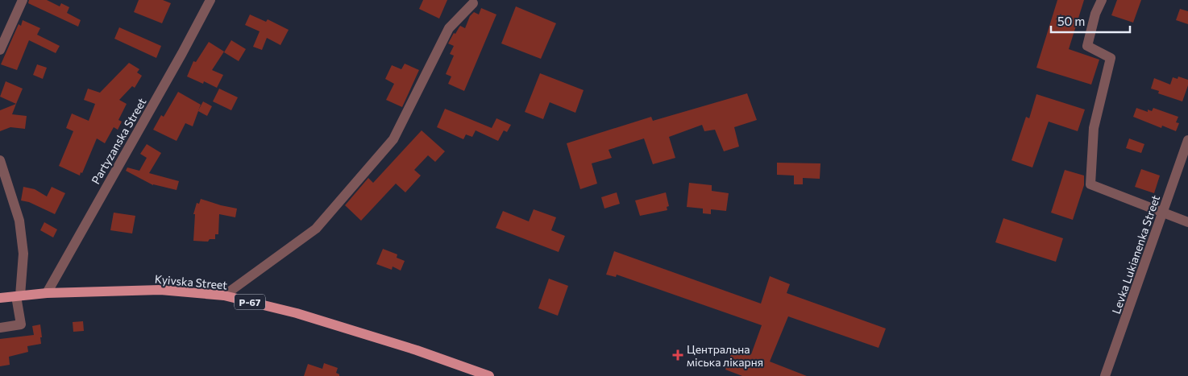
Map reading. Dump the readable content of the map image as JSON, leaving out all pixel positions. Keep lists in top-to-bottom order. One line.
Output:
{"streets":{"main road":["Kyivska Street","Р-67"],"street":["Partyzanska Street","Levka Lukianenka Street"]},"crossings":[["Partyzanska Street","Kyivska Street"]],"places":{"health":["Центральна міська лікарня"]},"scale_bar":"50 m"}
